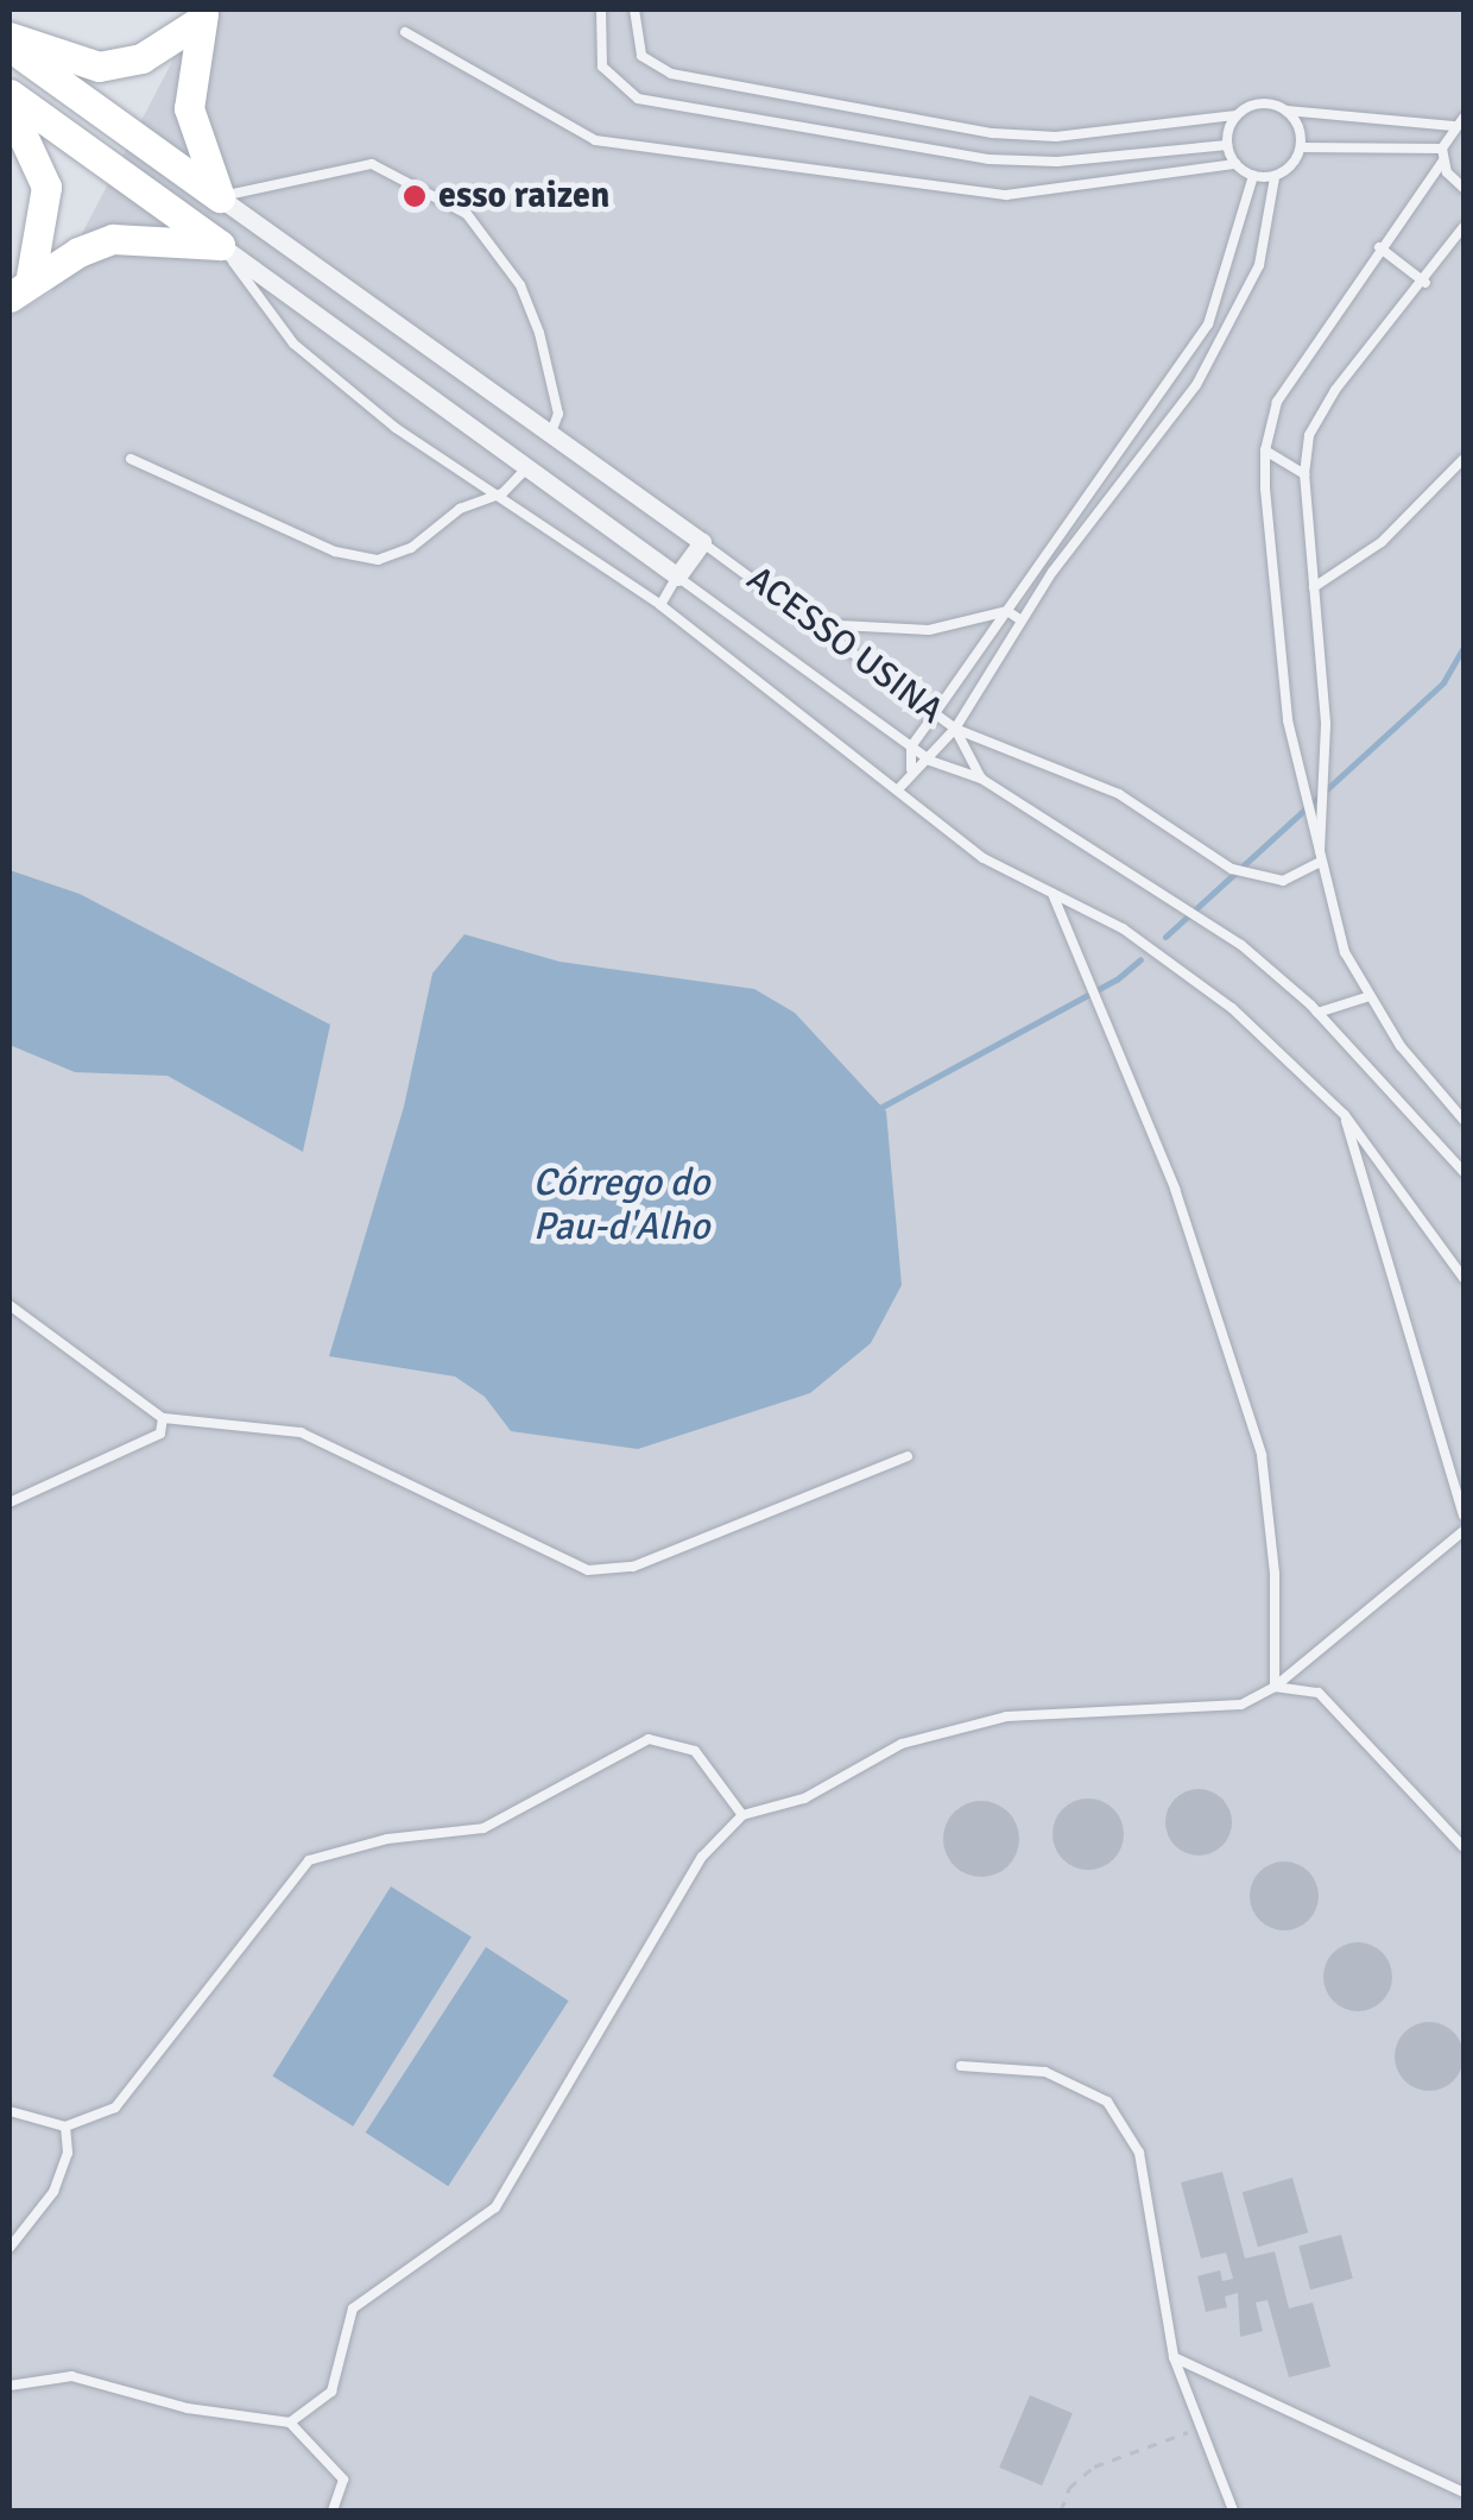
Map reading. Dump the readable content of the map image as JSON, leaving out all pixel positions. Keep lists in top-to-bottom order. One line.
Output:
{"streets":{"main road":["ACESSO USINA"]},"water":["Córrego do Pau-d'Alho"],"places":["esso raizen"]}
